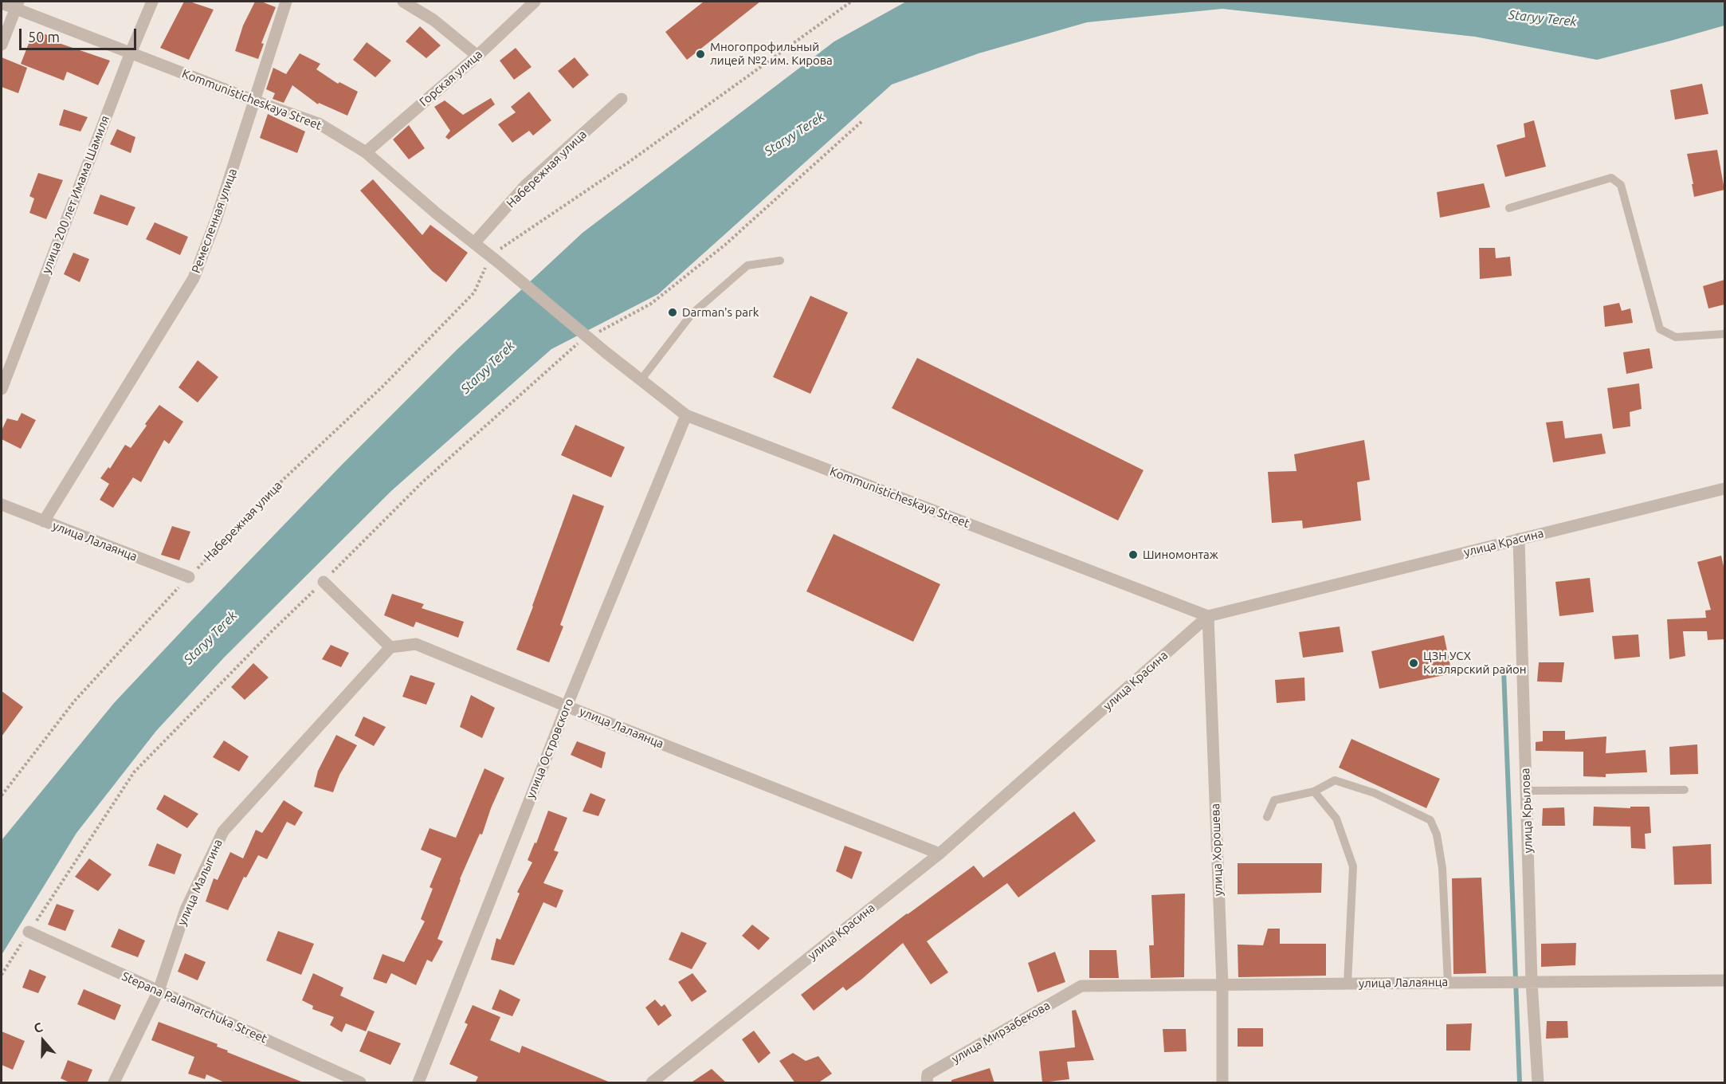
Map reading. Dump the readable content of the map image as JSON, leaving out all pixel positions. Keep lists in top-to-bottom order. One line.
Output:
{"streets":{"street":["Горская улица","Kommunisticheskaya Street","Набережная улица","улица 200 лет Имама Шамиля","Ремесленная улица","улица Лалаянца","улица Красина","улица Островского","улица Крылова","улица Хорошева","улица Малыгина","Stepana Palamarchuka Street","улица Мирзабекова"]},"crossings":[["Горская улица","Kommunisticheskaya Street"],["Kommunisticheskaya Street","Набережная улица"],["Kommunisticheskaya Street","улица 200 лет Имама Шамиля"],["Kommunisticheskaya Street","Ремесленная улица"],["Kommunisticheskaya Street","улица Красина"],["Kommunisticheskaya Street","улица Островского"],["Kommunisticheskaya Street","улица Хорошева"],["Набережная улица","улица Лалаянца"],["Ремесленная улица","улица Лалаянца"],["улица Лалаянца","улица Красина"],["улица Лалаянца","улица Островского"],["улица Лалаянца","улица Крылова"],["улица Лалаянца","улица Хорошева"],["улица Лалаянца","улица Малыгина"],["улица Лалаянца","улица Мирзабекова"],["улица Красина","улица Крылова"],["улица Красина","улица Хорошева"],["улица Малыгина","Stepana Palamarchuka Street"]],"water":["Staryy Terek"],"places":["Многопрофильный лицей №2 им. Кирова","Darman's park","Шиномонтаж","ЦЗН УСХ Кизлярский район"],"scale_bar":"50 m","north":"top"}
